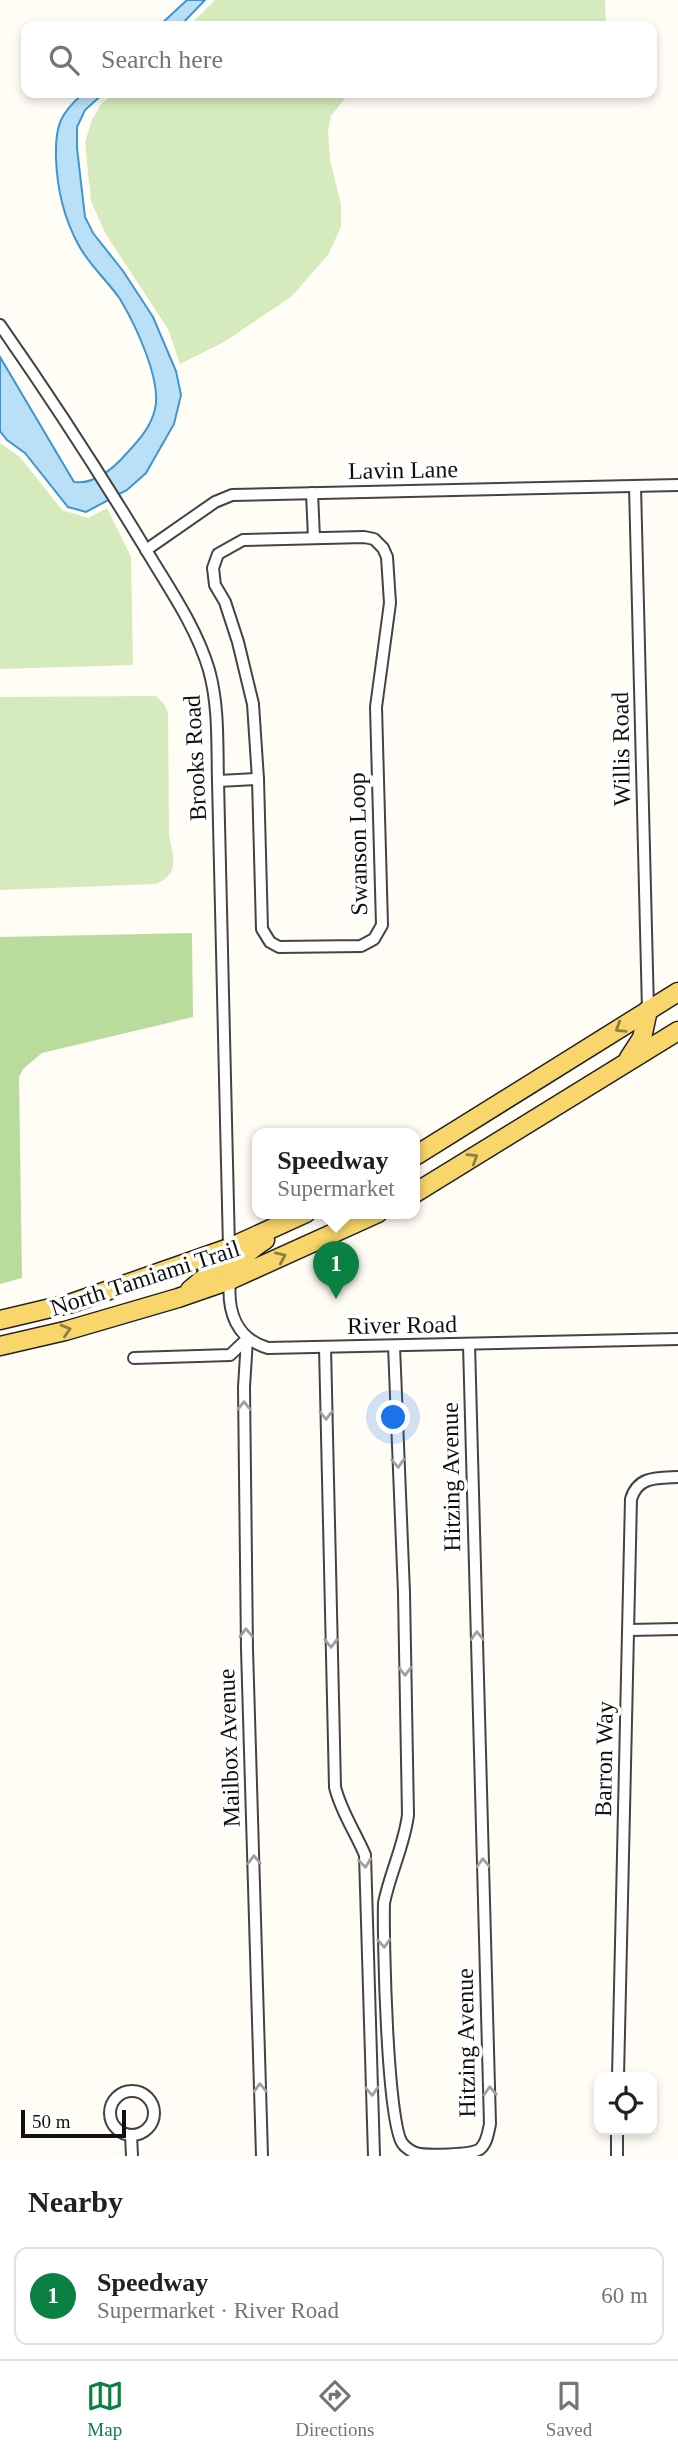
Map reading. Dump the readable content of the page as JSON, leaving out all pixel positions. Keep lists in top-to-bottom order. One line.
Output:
{"streets":{"main road":["North Tamiami Trail"],"street":["Lavin Lane","Willis Road","Brooks Road","Swanson Loop","River Road","Hitzing Avenue","Mailbox Avenue","Barron Way"]},"crossings":[["Lavin Lane","Willis Road"],["Lavin Lane","Brooks Road"],["Brooks Road","North Tamiami Trail"],["River Road","Hitzing Avenue"],["River Road","Mailbox Avenue"]],"scale_bar":"50 m","page":{"search":"Search here","popup":["Speedway","Supermarket"],"pins":"1","scale":"50 m","heading":"Nearby","list":[{"mark":"1","name":"Speedway","note":"Supermarket · River Road","value":"60 m"}],"nav":["Map","Directions","Saved"]}}
